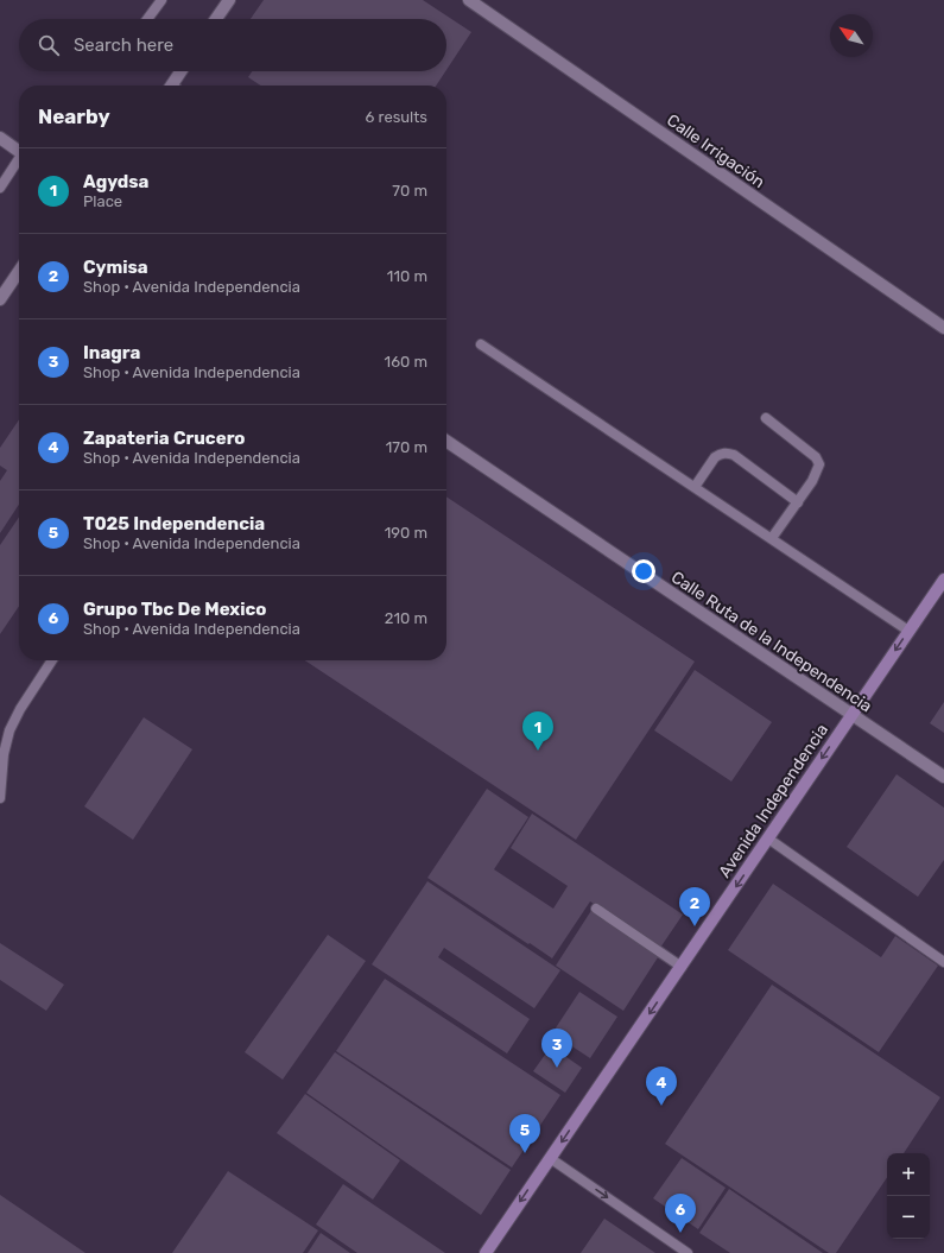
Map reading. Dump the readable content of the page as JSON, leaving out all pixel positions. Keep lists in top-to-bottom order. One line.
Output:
{"streets":{"main road":["Avenida Independencia"],"street":["Calle Irrigación","Calle Ruta de la Independencia"]},"crossings":[["Calle Ruta de la Independencia","Avenida Independencia"]],"one_way":["Avenida Independencia"],"north":"top left","page":{"search":"Search here","heading":["Nearby","6 results"],"list":[{"mark":"1","name":"Agydsa","note":"Place","value":"70 m"},{"mark":"2","name":"Cymisa","note":"Shop · Avenida Independencia","value":"110 m"},{"mark":"3","name":"Inagra","note":"Shop · Avenida Independencia","value":"160 m"},{"mark":"4","name":"Zapateria Crucero","note":"Shop · Avenida Independencia","value":"170 m"},{"mark":"5","name":"T025 Independencia","note":"Shop · Avenida Independencia","value":"190 m"},{"mark":"6","name":"Grupo Tbc De Mexico","note":"Shop · Avenida Independencia","value":"210 m"}],"pins":["1","2","3","4","5","6"],"map_buttons":["+","−"]}}
